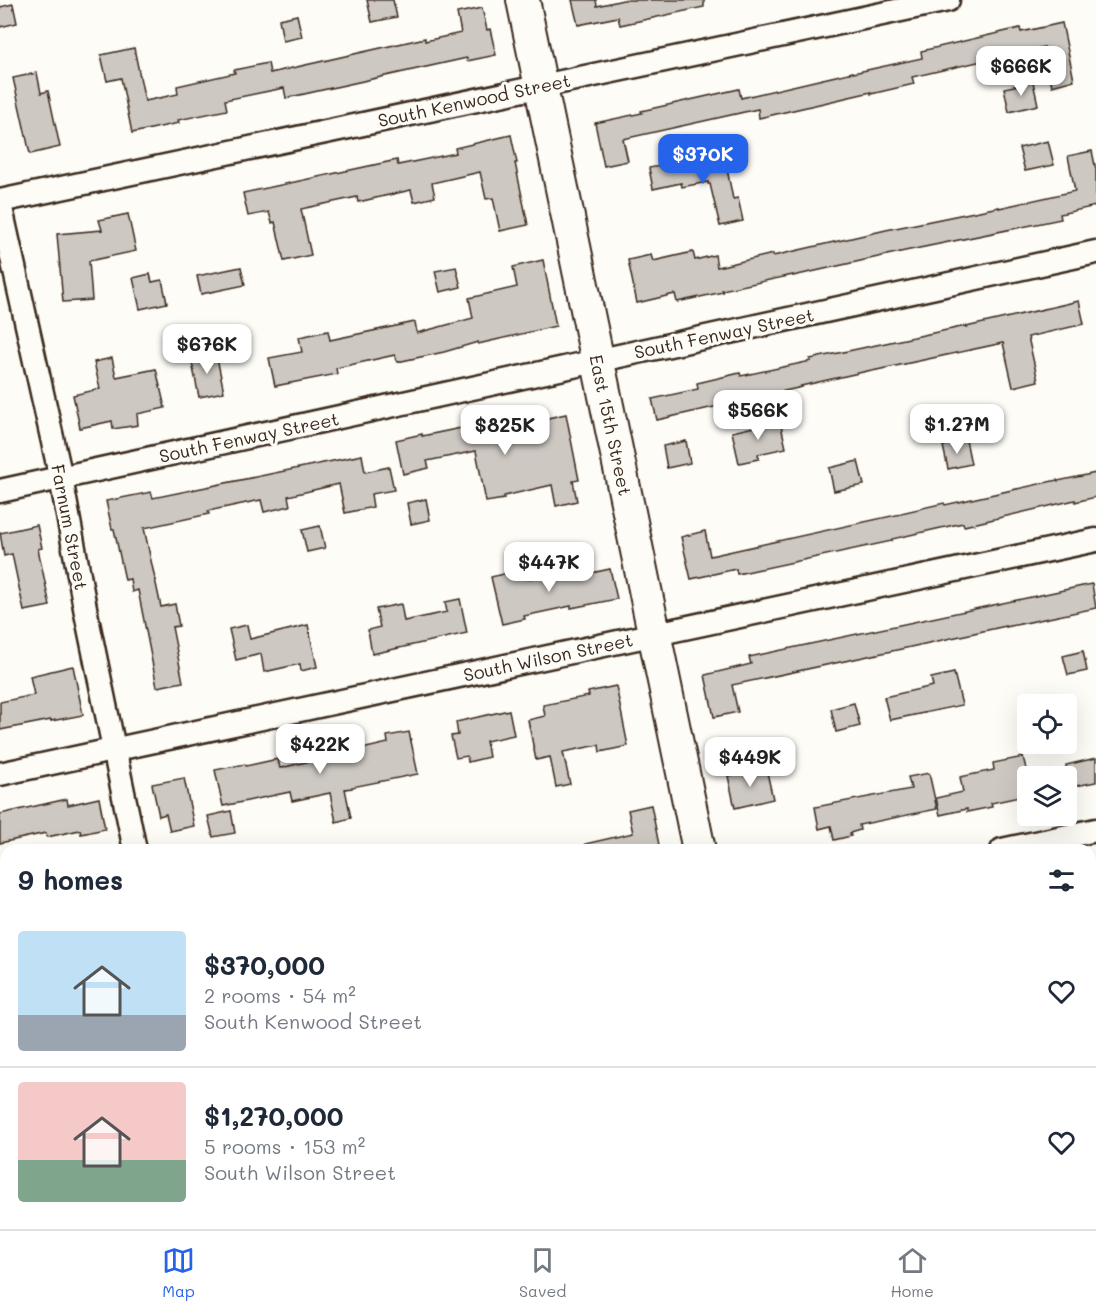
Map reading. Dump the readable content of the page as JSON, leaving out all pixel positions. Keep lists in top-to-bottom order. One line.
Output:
{"streets":{"main road":["East 15th Street"],"street":["South Kenwood Street","South Fenway Street","Farnum Street","South Wilson Street"]},"crossings":[["South Kenwood Street","East 15th Street"],["South Kenwood Street","Farnum Street"],["South Fenway Street","East 15th Street"],["South Fenway Street","Farnum Street"],["East 15th Street","South Wilson Street"],["Farnum Street","South Wilson Street"]],"page":{"price":["$666K","$370K","$676K","$566K","$1.27M","$825K","$447K","$422K","$449K"],"heading":"9 homes","list":[{"name":"$370,000","note":"2 rooms · 54 m² · South Kenwood Street"},{"name":"$1,270,000","note":"5 rooms · 153 m² · South Wilson Street"}],"tabs":["Map","Saved","Home"]}}
